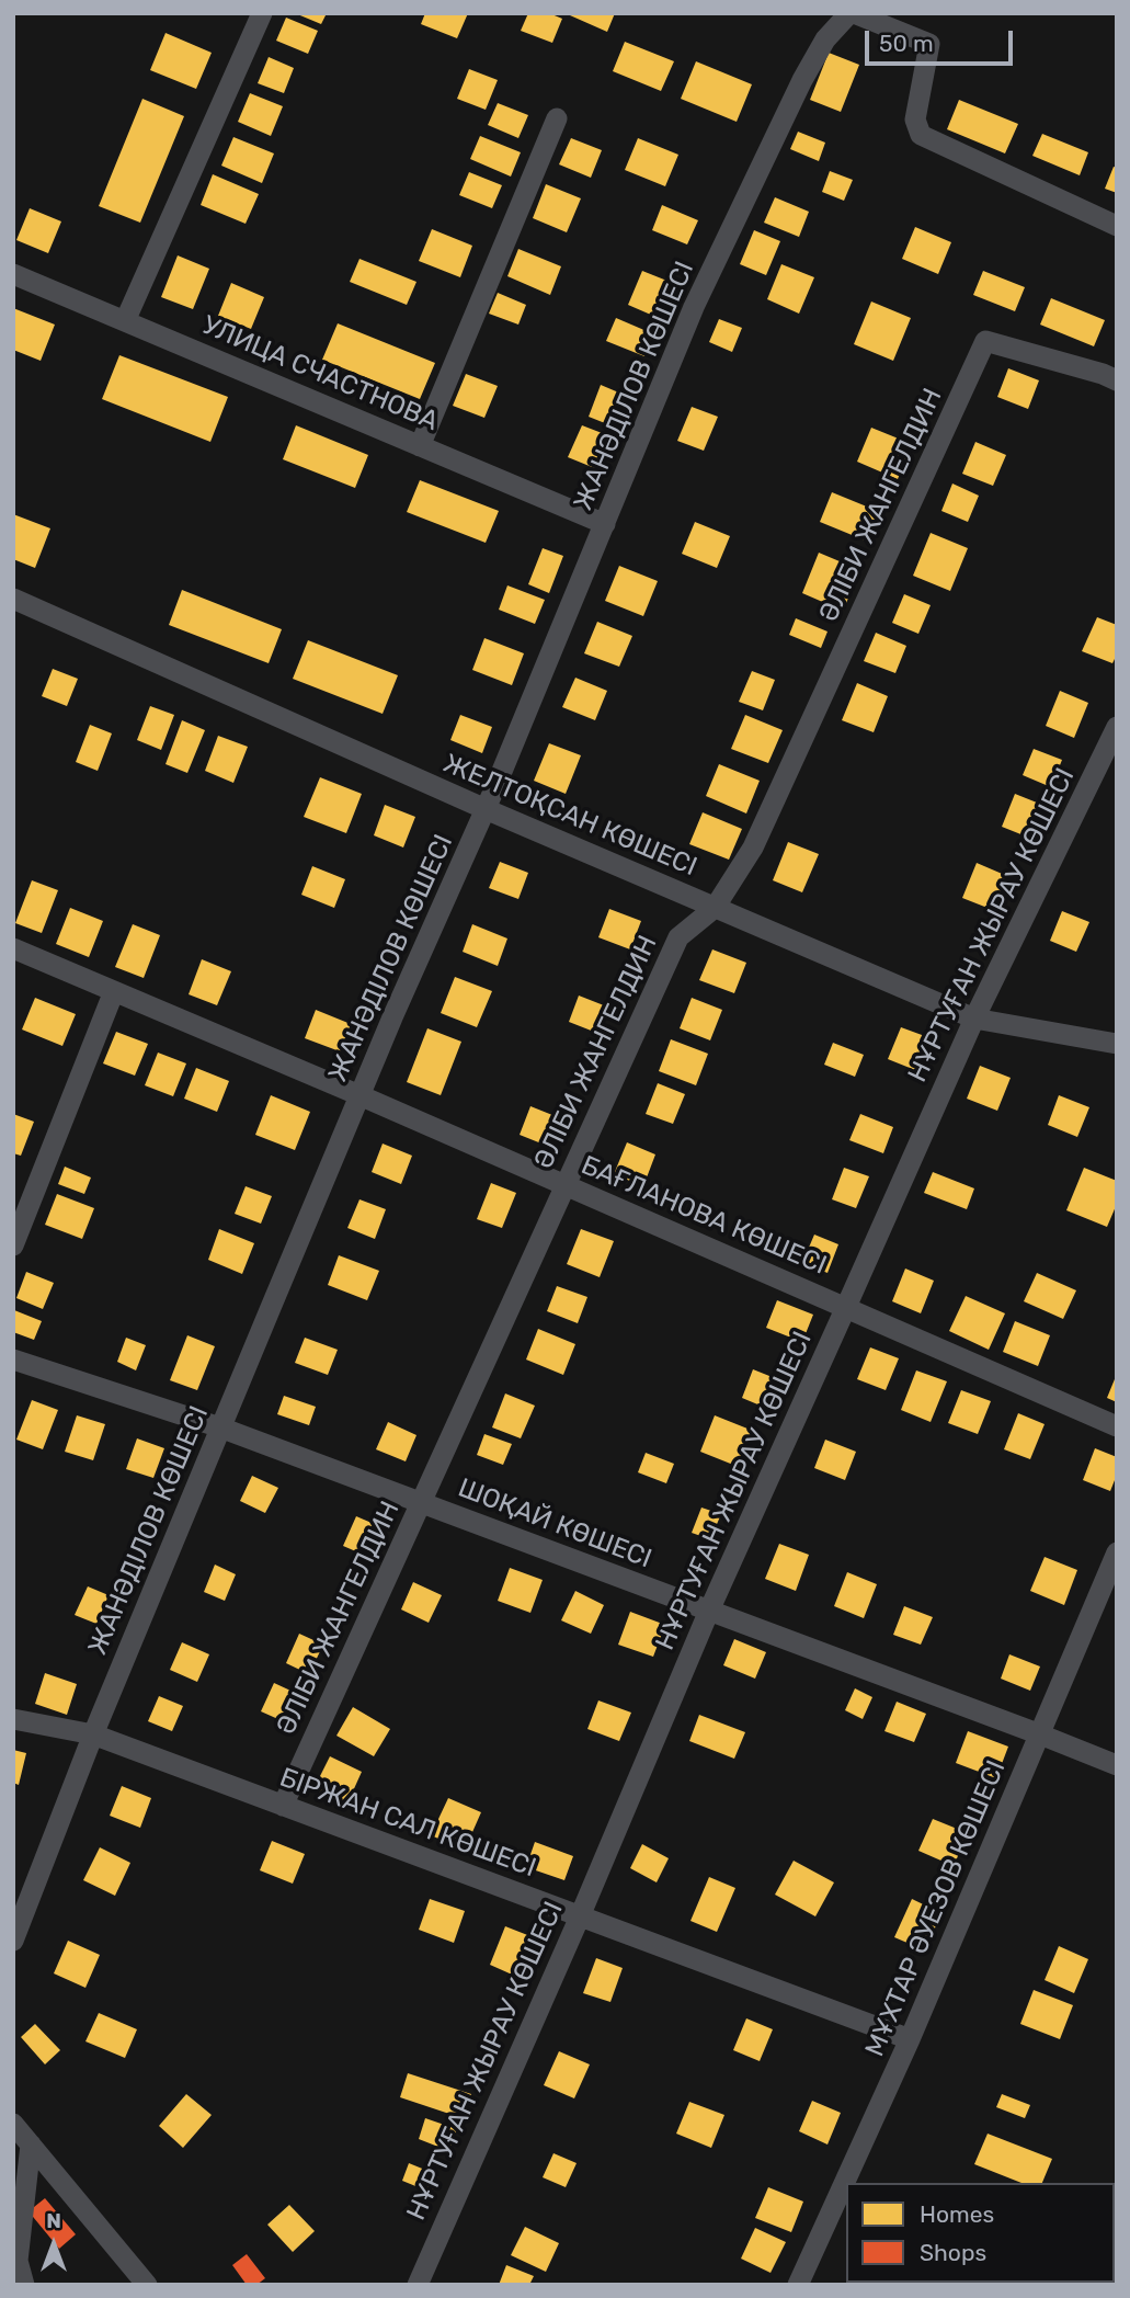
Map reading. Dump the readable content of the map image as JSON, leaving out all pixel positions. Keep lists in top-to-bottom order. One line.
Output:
{"streets":{"street":["УЛИЦА СЧАСТНОВА","ЖАНӘДІЛОВ КӨШЕСІ","ӘЛІБИ ЖАНГЕЛДИН","ЖЕЛТОҚСАН КӨШЕСІ","НҰРТУҒАН ЖЫРАУ КӨШЕСІ","БАҒЛАНОВА КӨШЕСІ","ШОҚАЙ КӨШЕСІ","БІРЖАН САЛ КӨШЕСІ","МҰХТАР ӘУЕЗОВ КӨШЕСІ"]},"crossings":[["УЛИЦА СЧАСТНОВА","ЖАНӘДІЛОВ КӨШЕСІ"],["ЖАНӘДІЛОВ КӨШЕСІ","ЖЕЛТОҚСАН КӨШЕСІ"],["ЖАНӘДІЛОВ КӨШЕСІ","БАҒЛАНОВА КӨШЕСІ"],["ЖАНӘДІЛОВ КӨШЕСІ","ШОҚАЙ КӨШЕСІ"],["ЖАНӘДІЛОВ КӨШЕСІ","БІРЖАН САЛ КӨШЕСІ"],["ӘЛІБИ ЖАНГЕЛДИН","ЖЕЛТОҚСАН КӨШЕСІ"],["ӘЛІБИ ЖАНГЕЛДИН","БАҒЛАНОВА КӨШЕСІ"],["ӘЛІБИ ЖАНГЕЛДИН","ШОҚАЙ КӨШЕСІ"],["ӘЛІБИ ЖАНГЕЛДИН","БІРЖАН САЛ КӨШЕСІ"],["ЖЕЛТОҚСАН КӨШЕСІ","НҰРТУҒАН ЖЫРАУ КӨШЕСІ"],["НҰРТУҒАН ЖЫРАУ КӨШЕСІ","БАҒЛАНОВА КӨШЕСІ"],["НҰРТУҒАН ЖЫРАУ КӨШЕСІ","ШОҚАЙ КӨШЕСІ"],["НҰРТУҒАН ЖЫРАУ КӨШЕСІ","БІРЖАН САЛ КӨШЕСІ"],["ШОҚАЙ КӨШЕСІ","МҰХТАР ӘУЕЗОВ КӨШЕСІ"],["БІРЖАН САЛ КӨШЕСІ","МҰХТАР ӘУЕЗОВ КӨШЕСІ"]],"legend":["Homes","Shops"],"scale_bar":"50 m","north":"top"}
